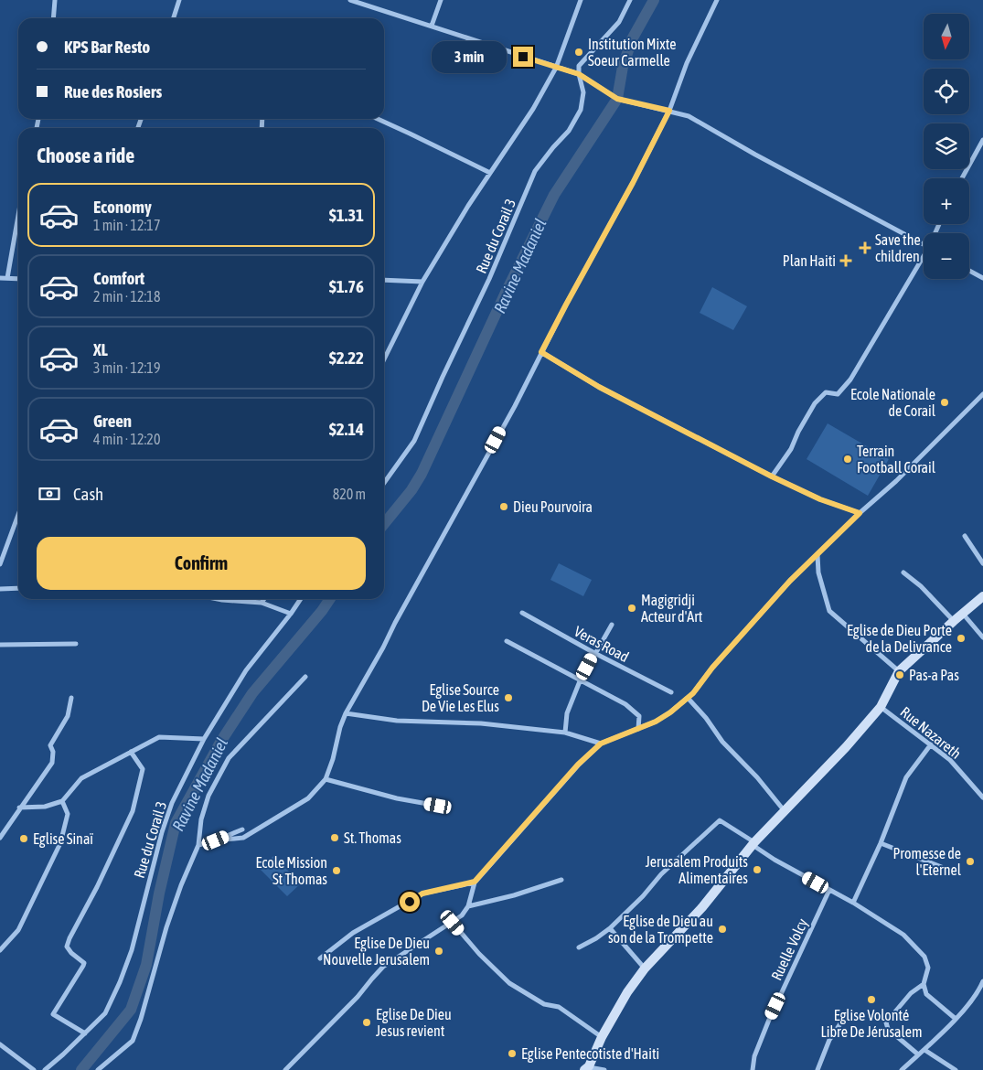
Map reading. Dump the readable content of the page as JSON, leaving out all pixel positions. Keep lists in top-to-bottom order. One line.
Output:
{"streets":{"street":["Rue du Corail 3","Veras Road","Rue Nazareth","Ruelle Volcy"]},"water":["Ravine Madaniel"],"places":{"other":["Institution Mixte Soeur Carmelle","Ecole Nationale de Corail","Terrain Football Corail","Dieu Pourvoira","Magigridji Acteur d'Art","Eglise de Dieu Porte de la Delivrance","Pas-a Pas","Eglise Source De Vie Les Elus","St. Thomas","Eglise Sinaï","Promesse de l'Eternel","Jerusalem Produits Alimentaires","Ecole Mission St Thomas","Eglise de Dieu au son de la Trompette","Eglise De Dieu Nouvelle Jerusalem","Eglise Volonté Libre De Jérusalem","Eglise De Dieu Jesus revient","Eglise Pentecotiste d'Haiti"],"health":["Save the children","Plan Haiti"]},"north":"bottom","page":{"map_buttons":["+","−"],"banner":["KPS Bar Resto","Rue des Rosiers"],"bubble":"3 min","heading":"Choose a ride","list":[{"name":"Economy","note":"1 min · 12:17","value":"$1.31"},{"name":"Comfort","note":"2 min · 12:18","value":"$1.76"},{"name":"XL","note":"3 min · 12:19","value":"$2.22"},{"name":"Green","note":"4 min · 12:20","value":"$2.14"}],"pay":["Cash","820 m"],"buttons":"Confirm"}}
